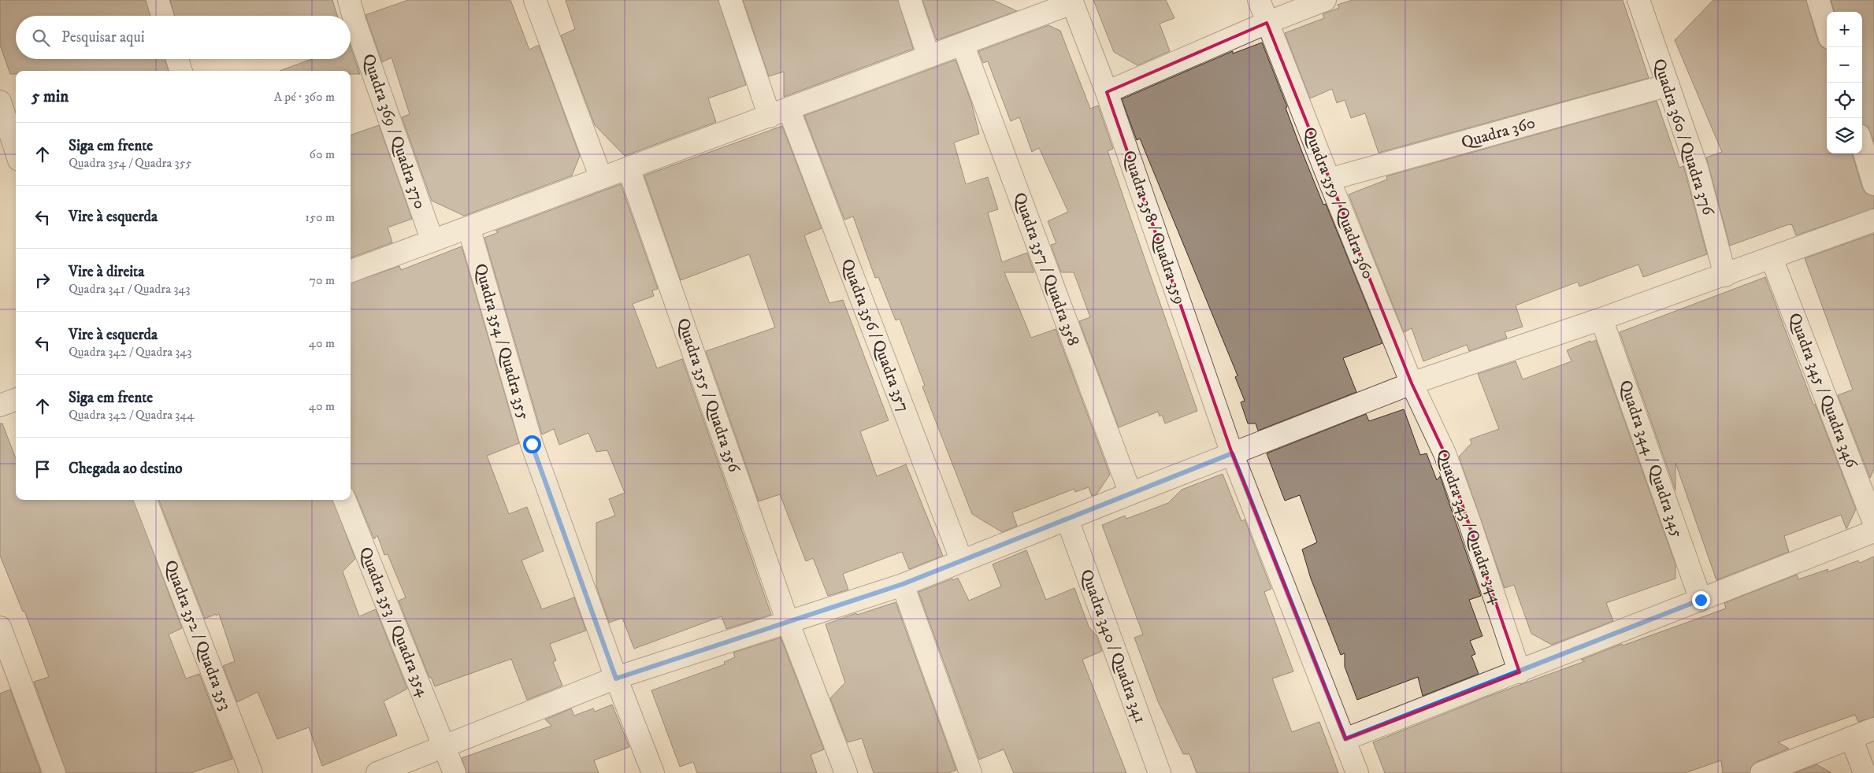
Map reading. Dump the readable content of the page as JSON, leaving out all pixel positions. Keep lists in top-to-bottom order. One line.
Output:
{"streets":{"street":["Quadra 369 / Quadra 370","Quadra 360","Quadra 360 / Quadra 376","Quadra 359 / Quadra 360","Quadra 358 / Quadra 359","Quadra 357 / Quadra 358","Quadra 356 / Quadra 357","Quadra 354 / Quadra 355","Quadra 345 / Quadra 346","Quadra 355 / Quadra 356","Quadra 344 / Quadra 345","Quadra 343 / Quadra 344","Quadra 353 / Quadra 354","Quadra 352 / Quadra 353","Quadra 340 / Quadra 341"]},"crossings":[["Quadra 360","Quadra 360 / Quadra 376"],["Quadra 360","Quadra 359 / Quadra 360"],["Quadra 359 / Quadra 360","Quadra 343 / Quadra 344"]],"page":{"map_buttons":["+","−"],"search":"Pesquisar aqui","heading":["5 min","A pé · 360 m"],"list":[["Siga em frente","Quadra 354 / Quadra 355","60 m"],["Vire à esquerda","150 m"],["Vire à direita","Quadra 341 / Quadra 343","70 m"],["Vire à esquerda","Quadra 342 / Quadra 343","40 m"],["Siga em frente","Quadra 342 / Quadra 344","40 m"],"Chegada ao destino"]}}
